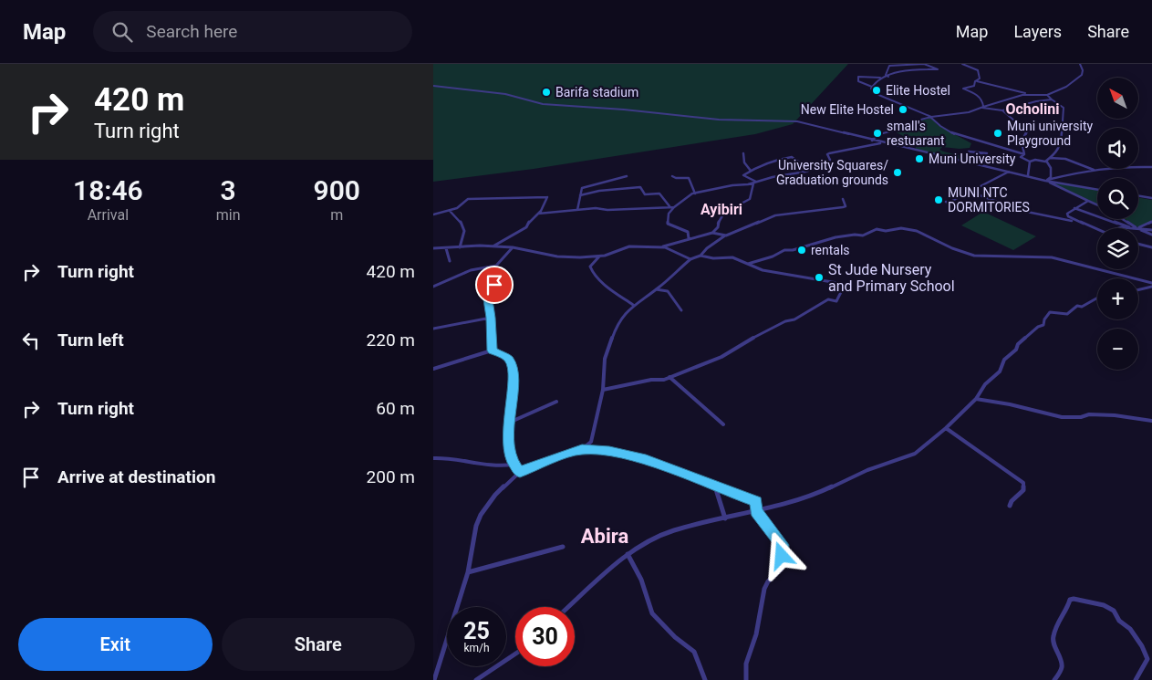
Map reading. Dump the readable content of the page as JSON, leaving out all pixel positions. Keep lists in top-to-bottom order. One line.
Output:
{"districts":["Ocholini","Ayibiri","Abira"],"places":["Elite Hostel","Barifa stadium","New Elite Hostel","small's restuarant","Muni university Playground","Muni University","University Squares/ Graduation grounds","MUNI NTC DORMITORIES","rentals","St Jude Nursery and Primary School"],"north":"top left","page":{"header":"Map","search":"Search here","nav":["Map","Layers","Share"],"turn":["420 m","Turn right"],"map_buttons":["+","−"],"eta":["18:46","Arrival","3","min","900","m"],"list":[{"name":"Turn right","value":"420 m"},{"name":"Turn left","value":"220 m"},{"name":"Turn right","value":"60 m"},{"name":"Arrive at destination","value":"200 m"}],"speed":"25 km/h","limit":"30","buttons":["Exit","Share"]}}
